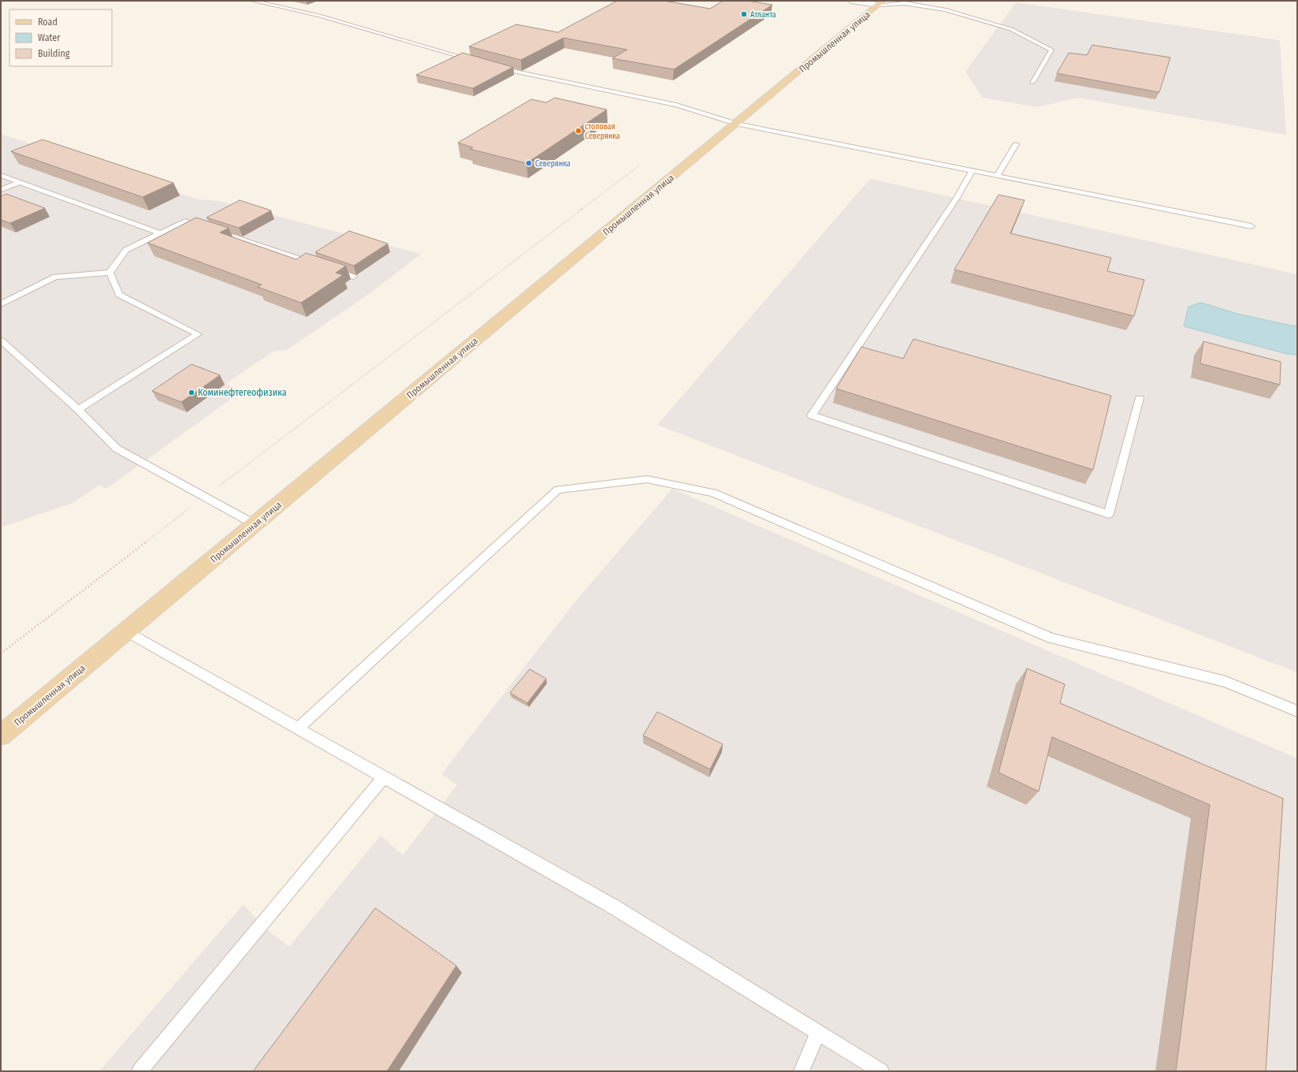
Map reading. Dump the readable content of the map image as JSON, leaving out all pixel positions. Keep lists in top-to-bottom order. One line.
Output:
{"streets":{"main road":["Промышленная улица"]},"places":["Атланта","столовая Северянка","Северянка","Коминефтегеофизика"],"legend":["Road","Water","Building"]}
